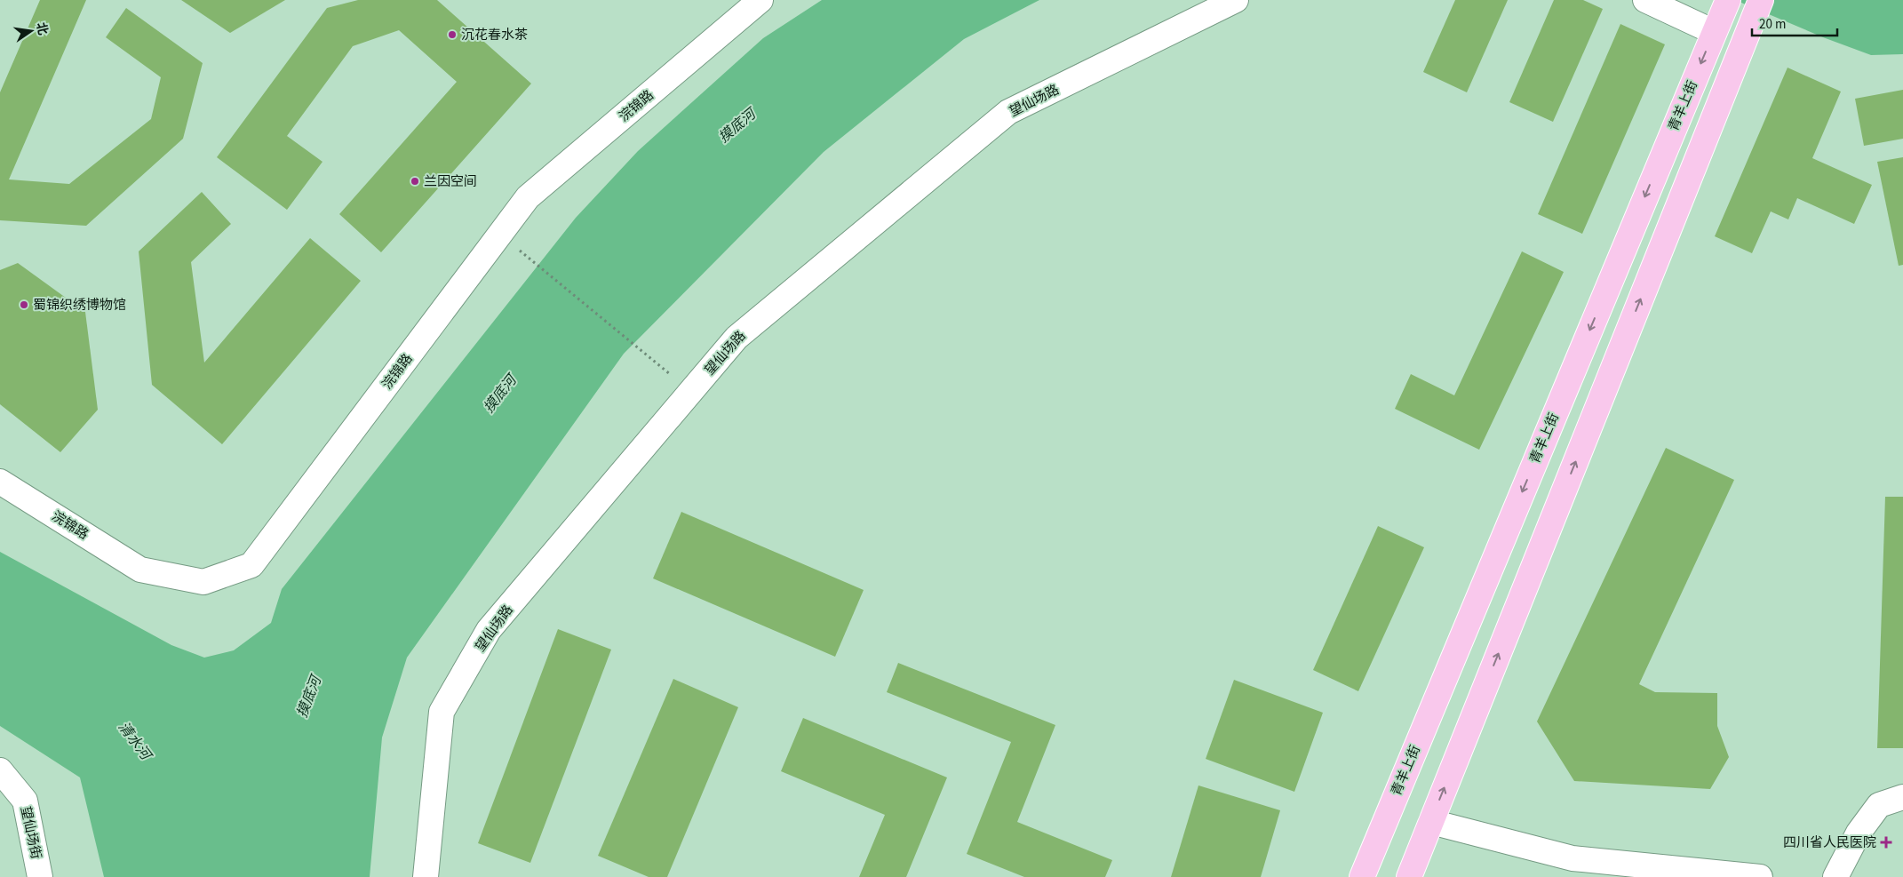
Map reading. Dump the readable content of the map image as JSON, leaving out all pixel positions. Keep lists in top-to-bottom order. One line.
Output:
{"streets":{"main road":["青羊上街"],"street":["望仙场路","浣锦路","望仙场街"]},"water":["摸底河","清水河"],"places":{"other":["沉花春水茶","兰因空间","蜀锦织绣博物馆"],"health":["四川省人民医院"]},"scale_bar":"20 m","north":"right"}
